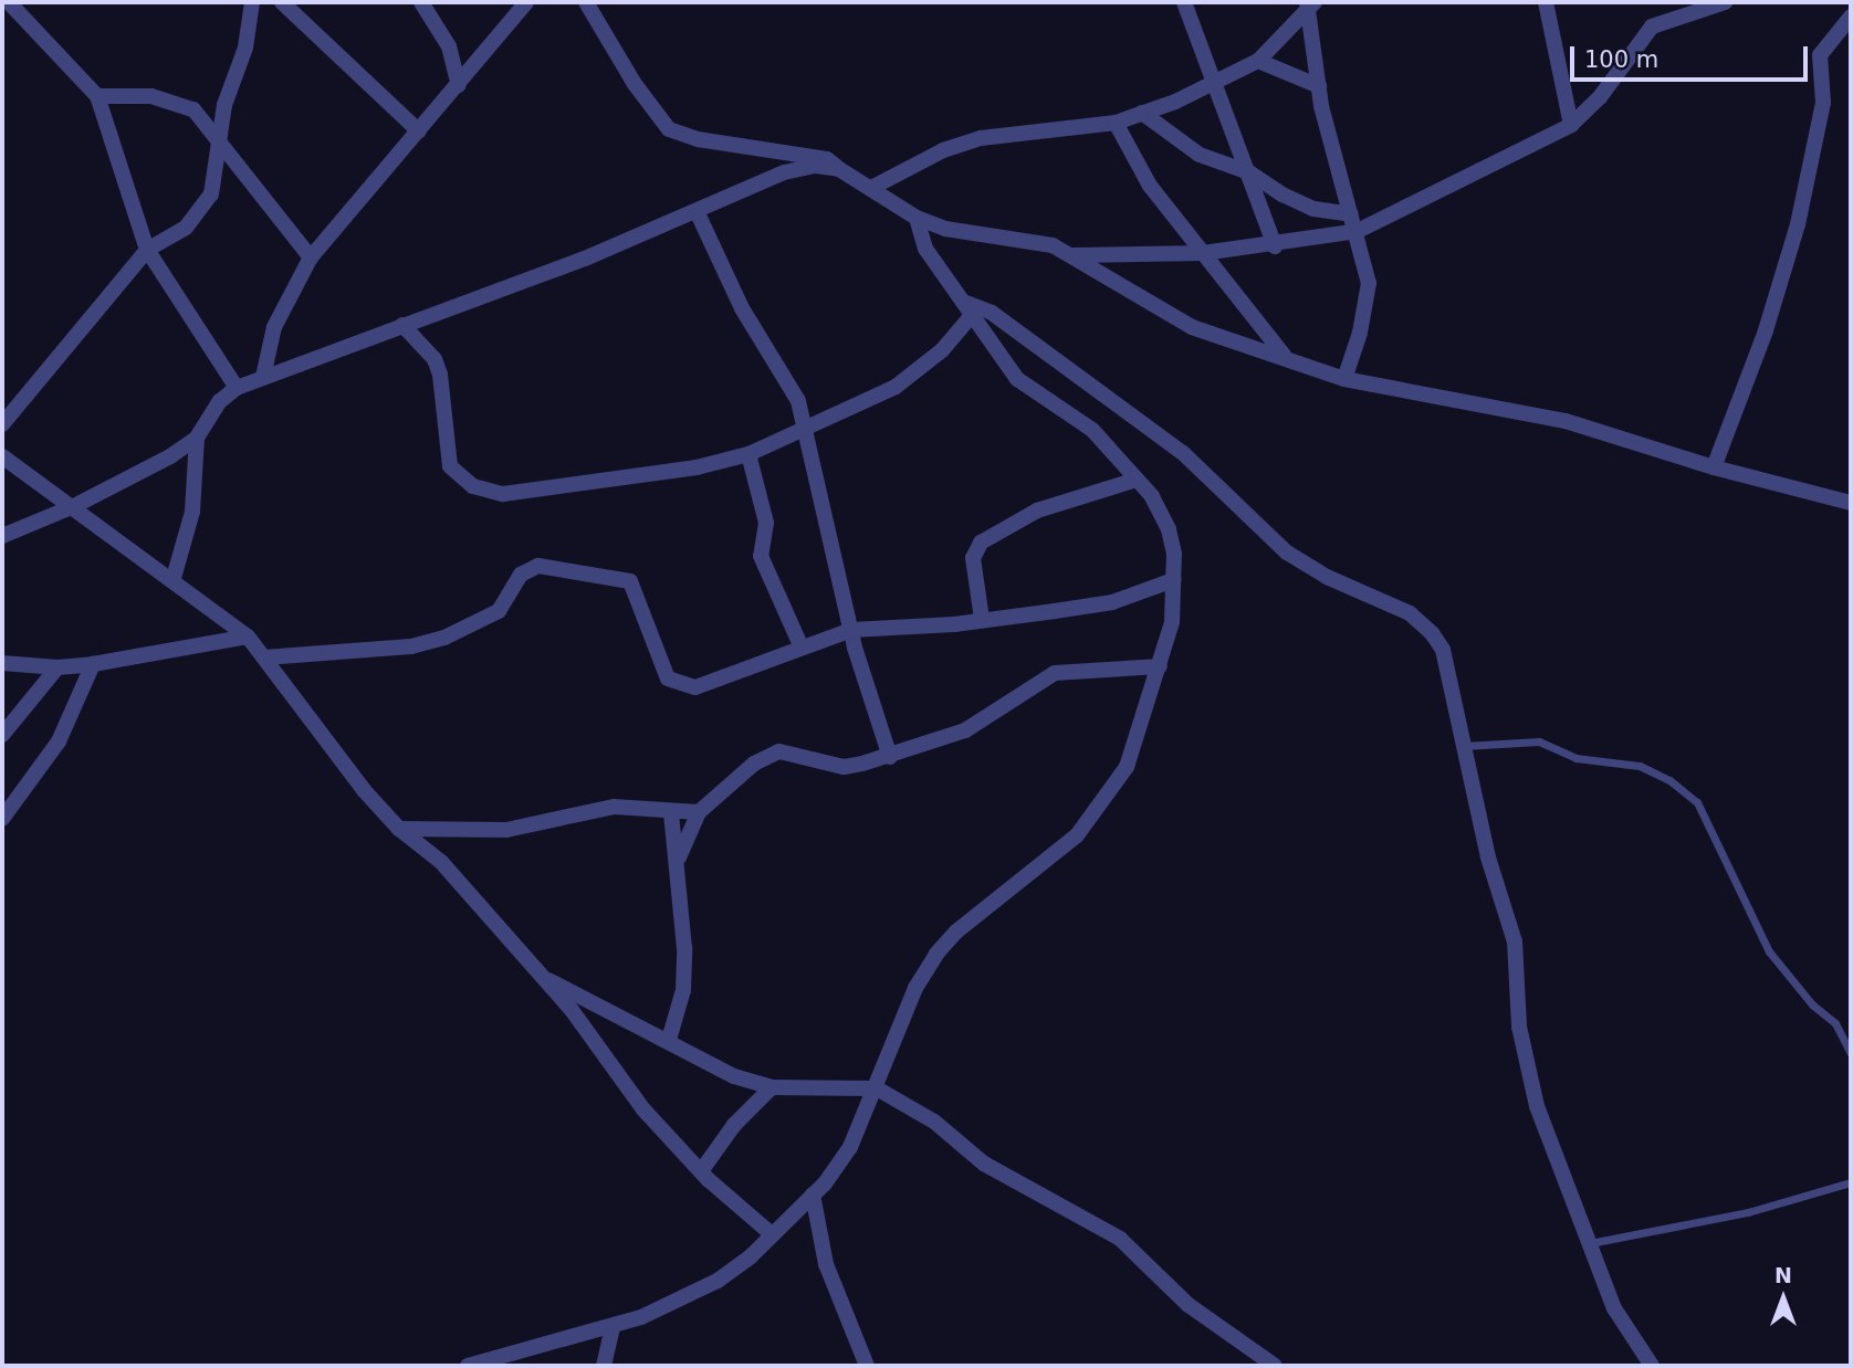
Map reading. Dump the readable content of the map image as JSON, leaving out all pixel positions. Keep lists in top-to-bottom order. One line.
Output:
{"scale_bar":"100 m","north":"top"}
